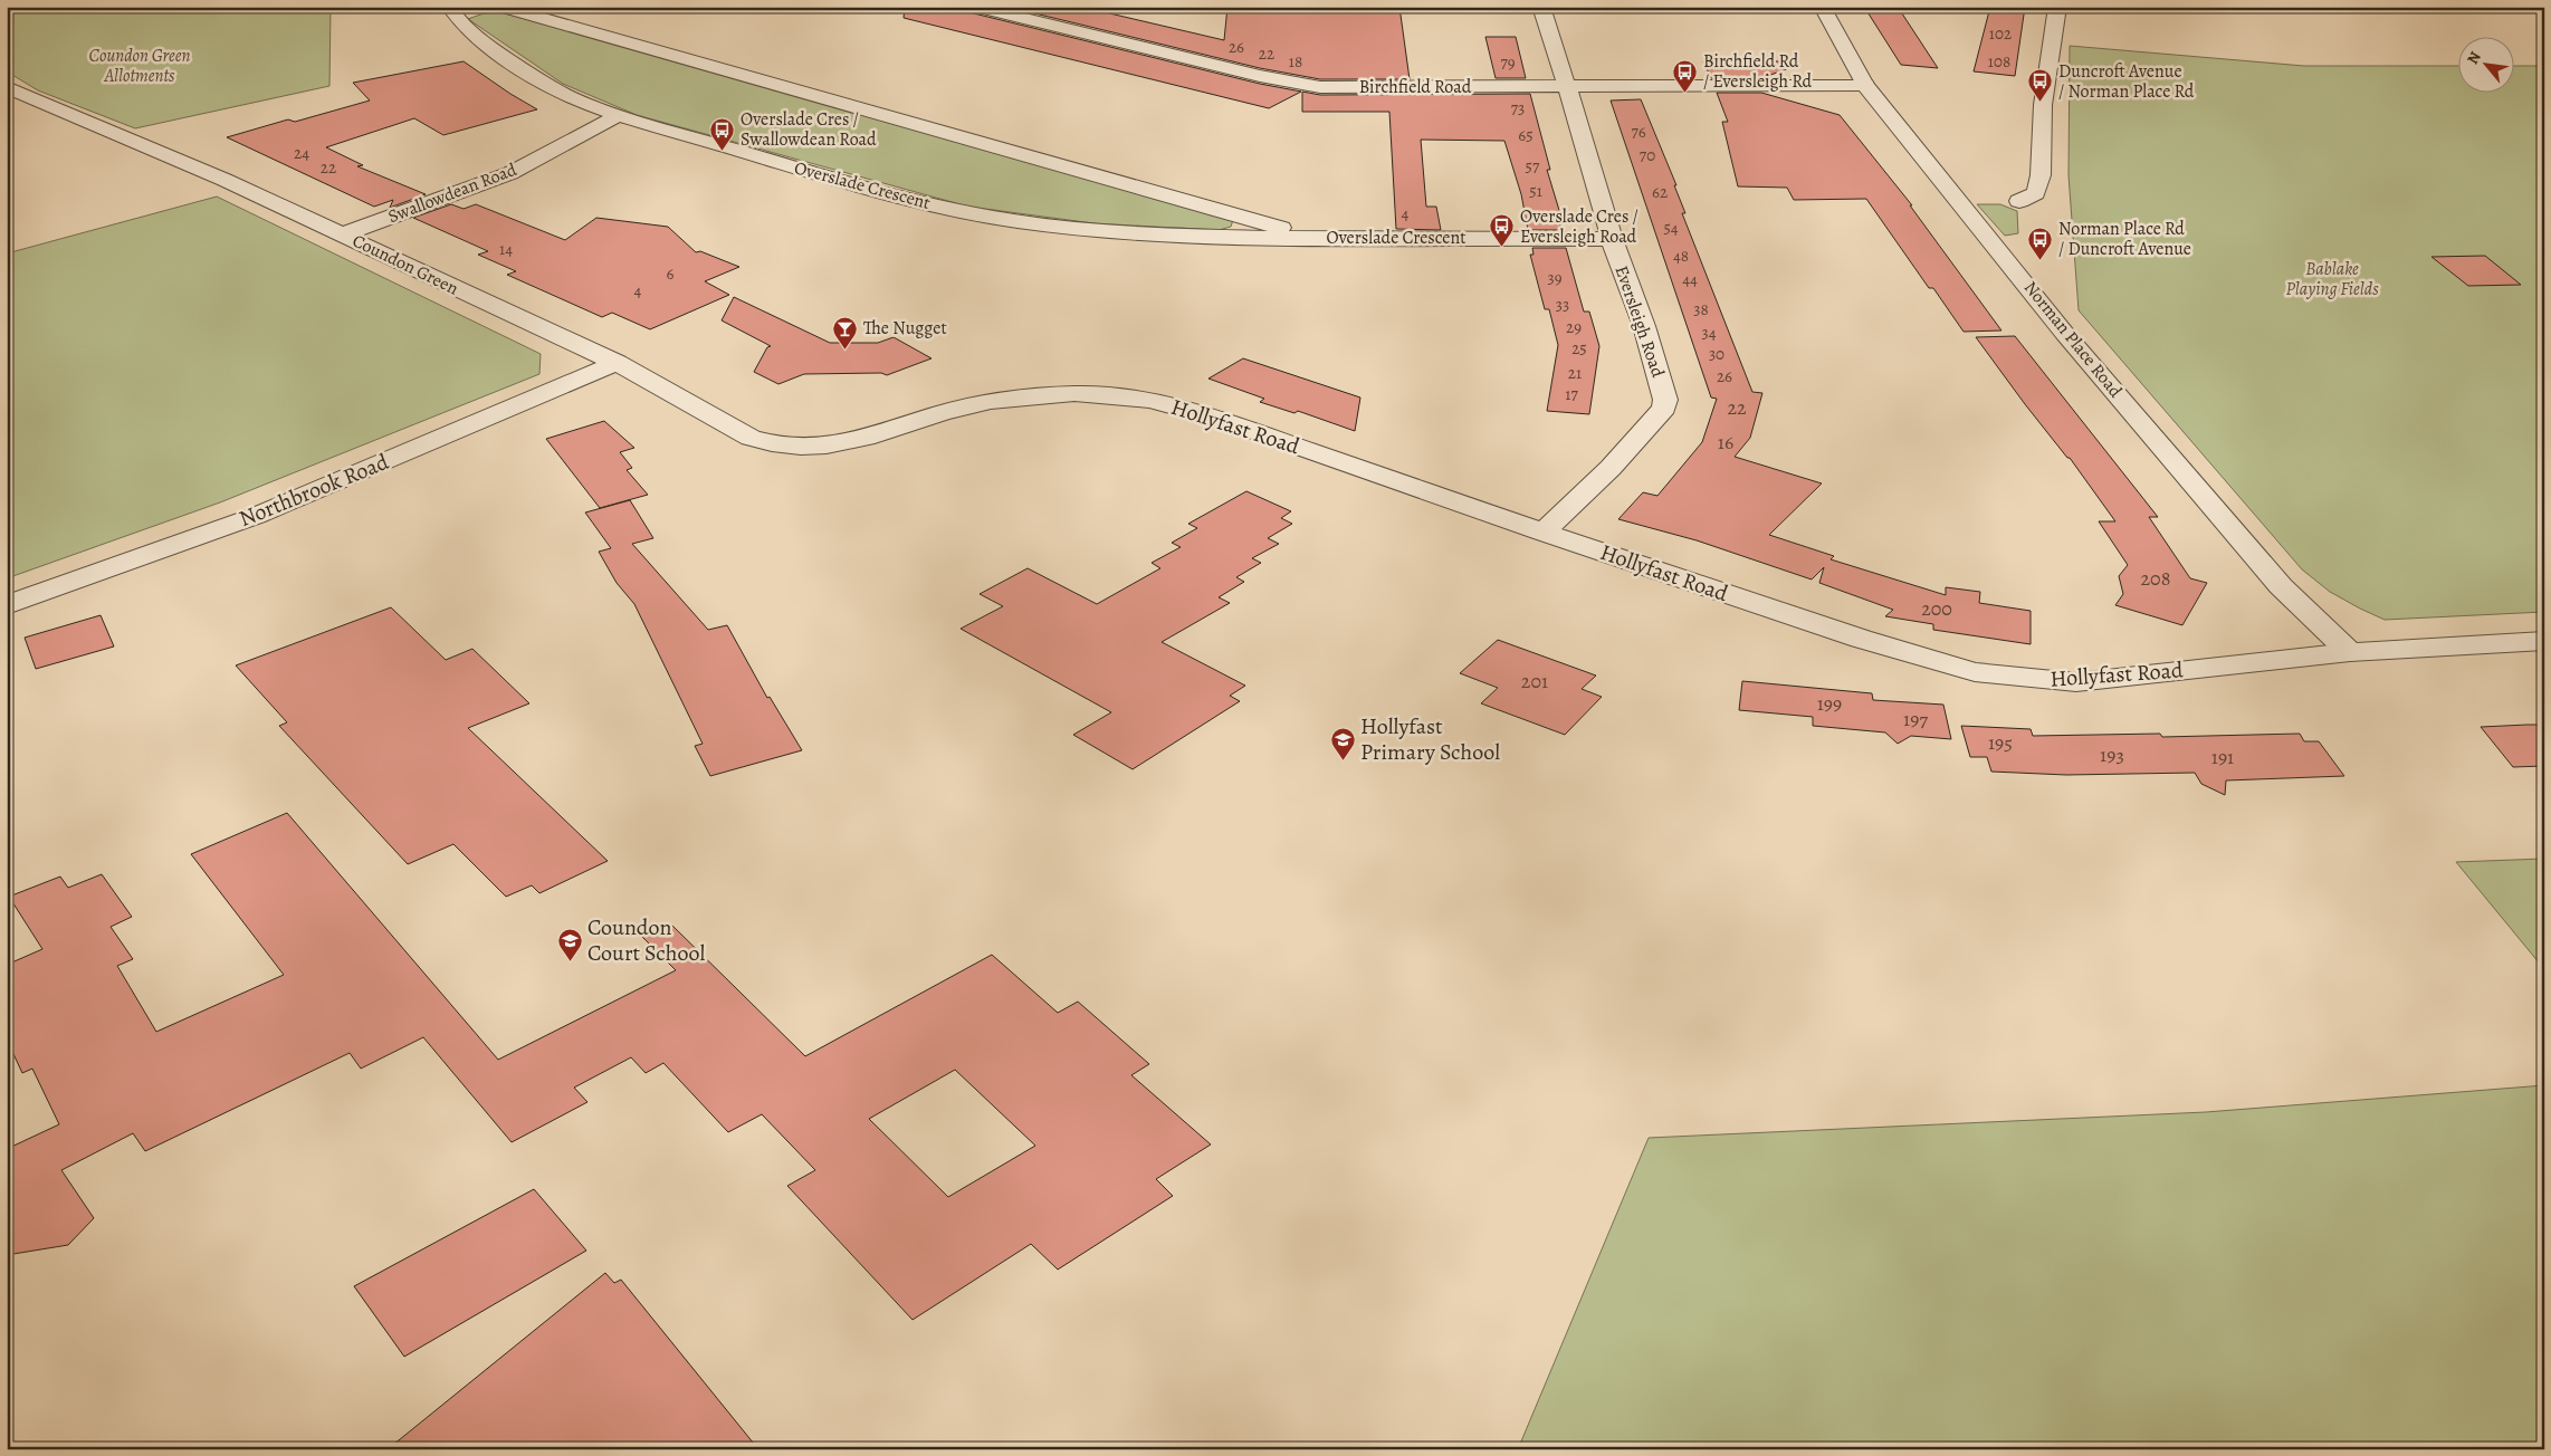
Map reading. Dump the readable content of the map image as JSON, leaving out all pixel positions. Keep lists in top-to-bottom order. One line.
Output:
{"streets":{"street":["Birchfield Road","Overslade Crescent","Swallowdean Road","Coundon Green","Eversleigh Road","Norman Place Road","Hollyfast Road","Northbrook Road"]},"crossings":[["Birchfield Road","Eversleigh Road"],["Birchfield Road","Norman Place Road"],["Overslade Crescent","Swallowdean Road"],["Overslade Crescent","Eversleigh Road"],["Swallowdean Road","Coundon Green"],["Coundon Green","Hollyfast Road"],["Coundon Green","Northbrook Road"],["Eversleigh Road","Hollyfast Road"],["Norman Place Road","Hollyfast Road"]],"parks":["Coundon Green Allotments","Bablake Playing Fields"],"places":{"bus stop":["Birchfield Rd / Eversleigh Rd","Duncroft Avenue / Norman Place Rd","Overslade Cres / Swallowdean Road","Overslade Cres / Eversleigh Road","Norman Place Rd / Duncroft Avenue"],"bar":["The Nugget"],"school or university":["Hollyfast Primary School","Coundon Court School"]},"house_numbers":["102","26","22","18","108","79","73","76","65","24","70","57","22","51","62","4","54","14","48","6","39","44","4","33","38","29","34","25","30","21","26","17","22","16","208","200","201","199","197","195","193","191"],"north":"top left"}
